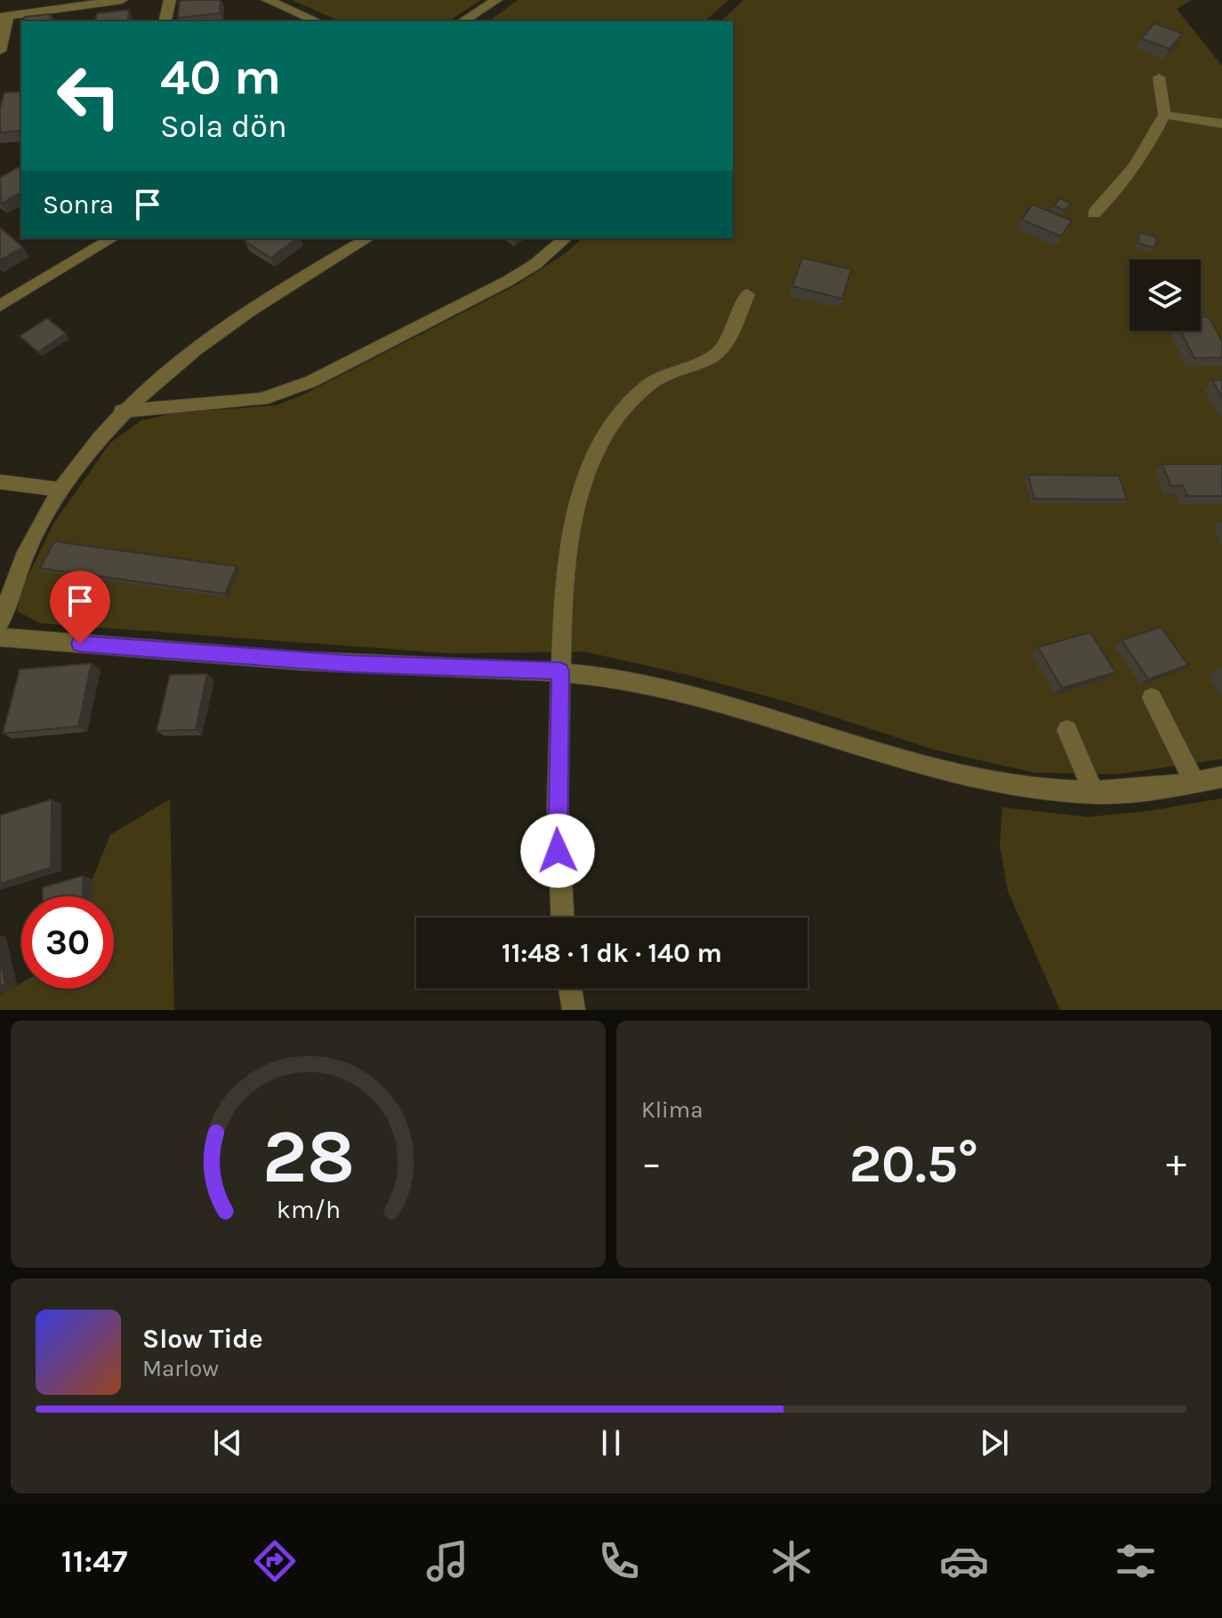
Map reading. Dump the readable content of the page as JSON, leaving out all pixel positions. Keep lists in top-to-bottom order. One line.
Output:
{"page":{"turn":["40 m","Sola dön"],"then":"Sonra","limit":"30","trip":"11:48 · 1 dk · 140 m","tile":"Klima","heat":["−","20.5°","+"],"song":["Slow Tide","Marlow"],"tabs":"11:47","gauge":["28","km/h"]}}
